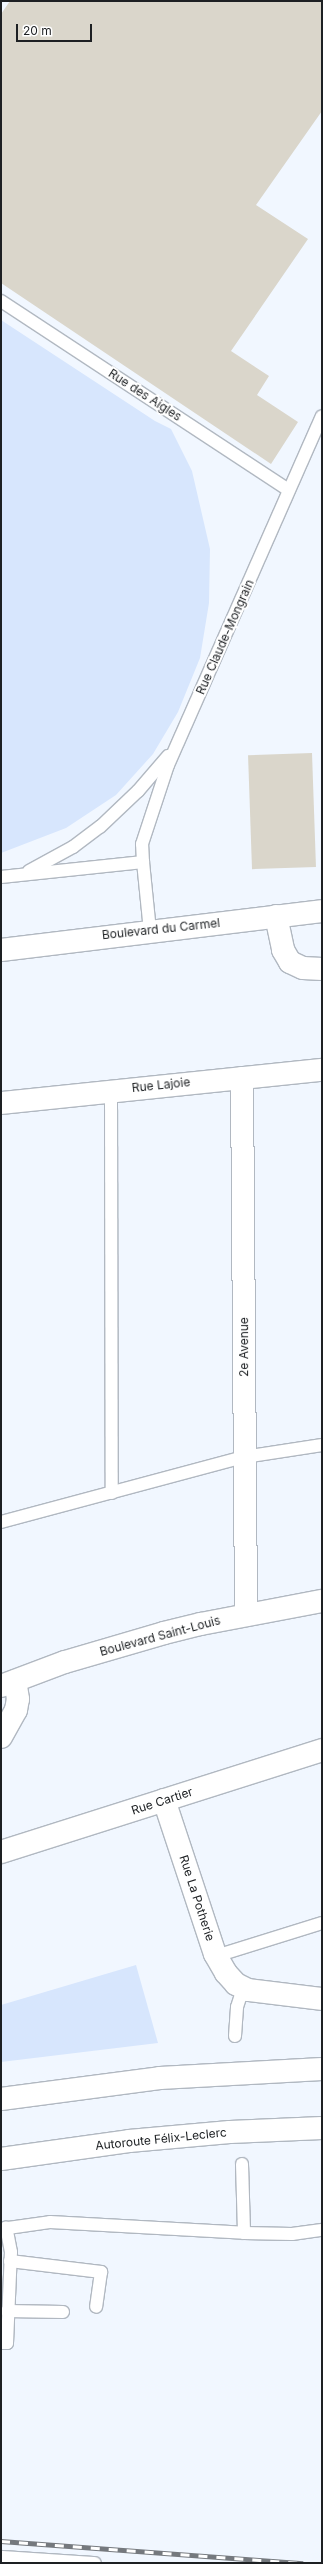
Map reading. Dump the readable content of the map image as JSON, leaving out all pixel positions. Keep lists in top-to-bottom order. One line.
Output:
{"streets":{"main road":["Boulevard du Carmel","Rue Lajoie","2e Avenue","Boulevard Saint-Louis","Rue Cartier","Rue La Potherie","Autoroute Félix-Leclerc"],"lane":["Rue des Aigles","Rue Claude-Mongrain"]},"crossings":[["Rue des Aigles","Rue Claude-Mongrain"],["Rue Claude-Mongrain","Boulevard du Carmel"],["Rue Lajoie","2e Avenue"],["2e Avenue","Boulevard Saint-Louis"],["Rue Cartier","Rue La Potherie"]],"scale_bar":"20 m"}
